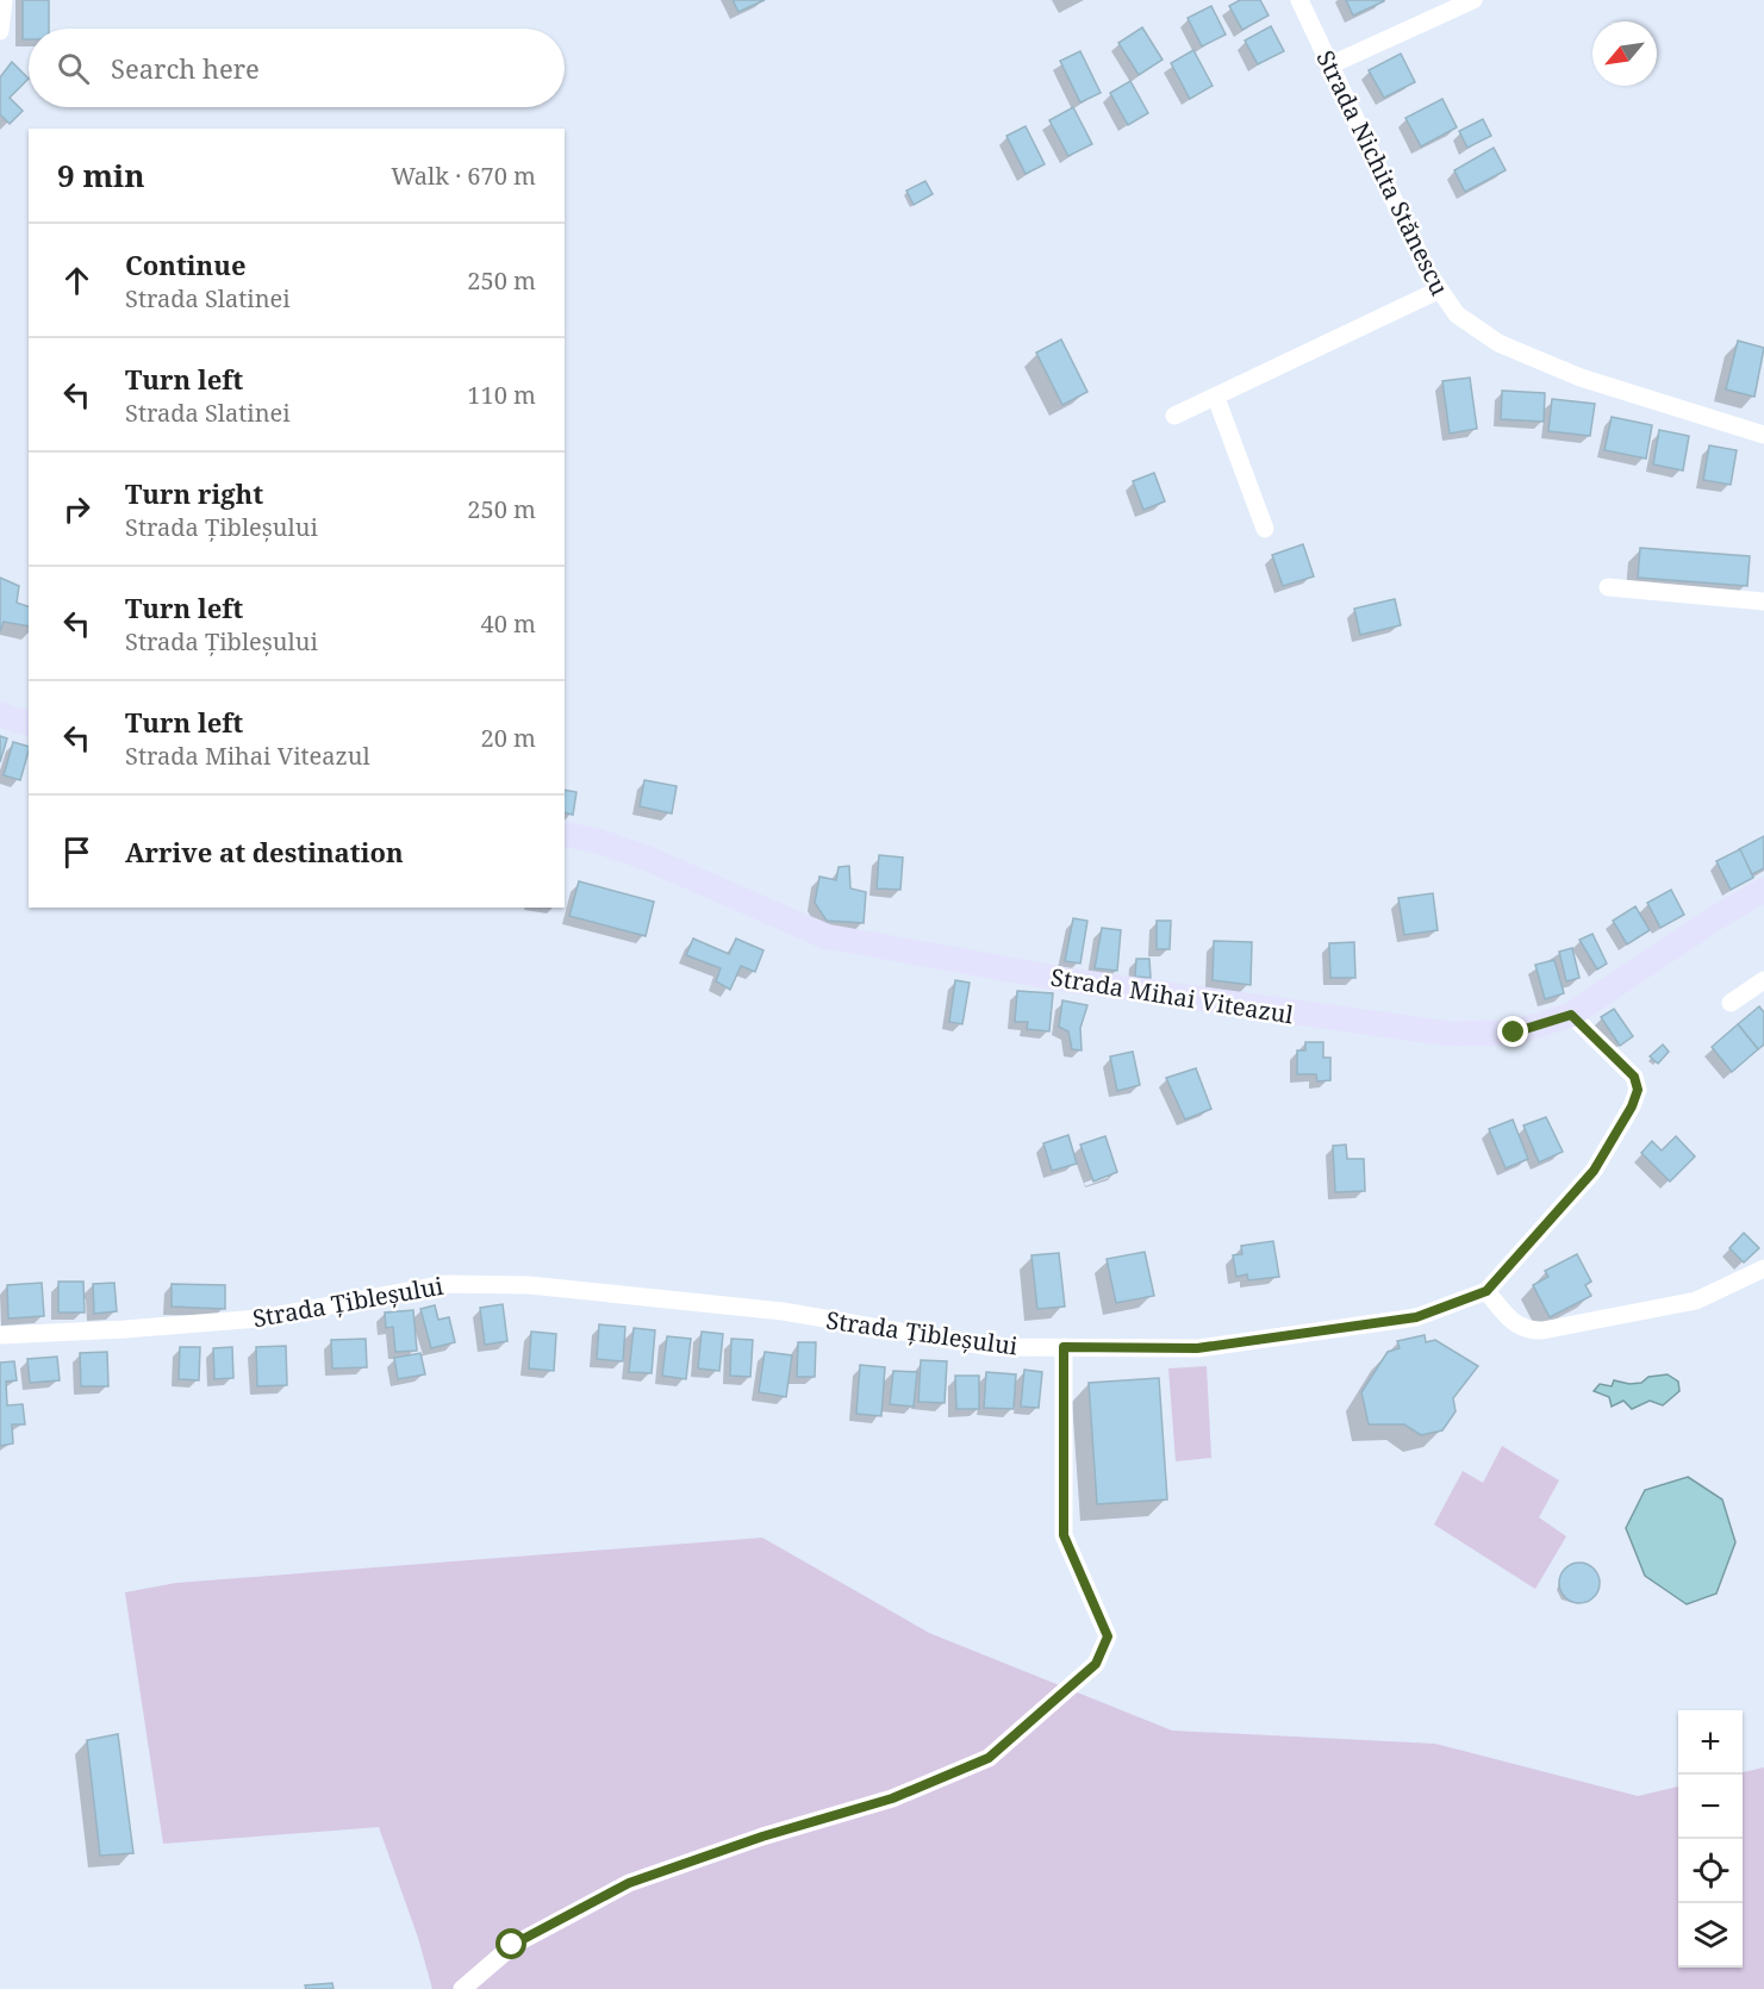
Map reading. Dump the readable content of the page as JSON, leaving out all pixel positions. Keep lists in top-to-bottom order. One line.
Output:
{"streets":{"main road":["Strada Mihai Viteazul"],"street":["Strada Nichita Stănescu","Strada Țibleșului"]},"crossings":[["Strada Mihai Viteazul","Strada Țibleșului"]],"north":"bottom left","page":{"search":"Search here","heading":["9 min","Walk · 670 m"],"list":[["Continue","Strada Slatinei","250 m"],["Turn left","Strada Slatinei","110 m"],["Turn right","Strada Țibleșului","250 m"],["Turn left","Strada Țibleșului","40 m"],["Turn left","Strada Mihai Viteazul","20 m"],"Arrive at destination"],"map_buttons":["+","−"]}}
